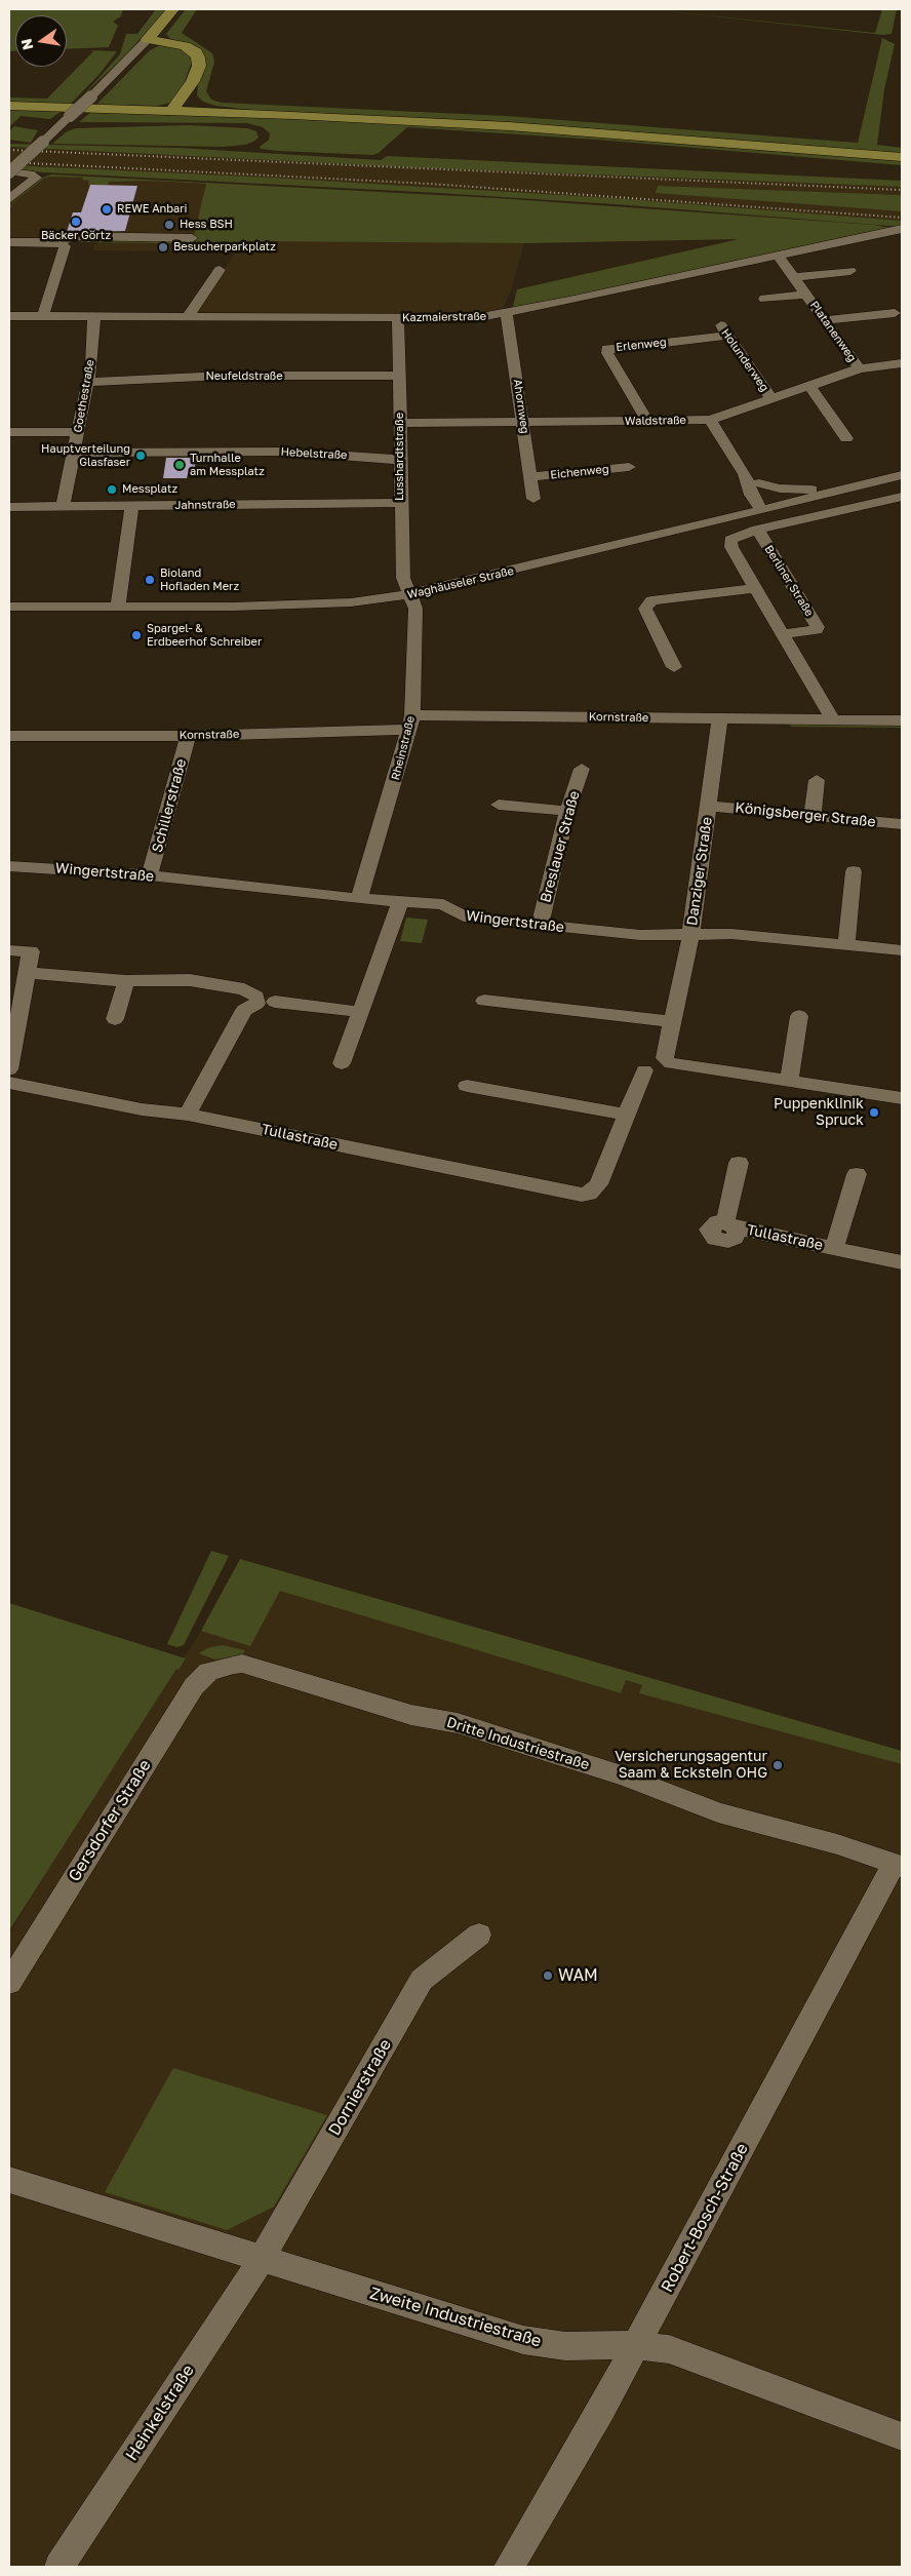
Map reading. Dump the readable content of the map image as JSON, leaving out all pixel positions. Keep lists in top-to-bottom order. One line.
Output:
{"streets":{"street":["Kazmaierstraße","Platanenweg","Erlenweg","Holunderweg","Neufeldstraße","Goethestraße","Ahornweg","Waldstraße","Hebelstraße","Lusshardtstraße","Eichenweg","Jahnstraße","Berliner Straße","Waghäuseler Straße","Kornstraße","Rheinstraße","Schillerstraße","Königsberger Straße","Breslauer Straße","Danziger Straße","Wingertstraße","Tullastraße","Dritte Industriestraße","Gersdorfer Straße","Dornierstraße","Robert-Bosch-Straße","Zweite Industriestraße","Heinkelstraße"]},"crossings":[["Kazmaierstraße","Platanenweg"],["Kazmaierstraße","Goethestraße"],["Kazmaierstraße","Ahornweg"],["Kazmaierstraße","Lusshardtstraße"],["Platanenweg","Waldstraße"],["Erlenweg","Holunderweg"],["Erlenweg","Waldstraße"],["Holunderweg","Waldstraße"],["Neufeldstraße","Goethestraße"],["Neufeldstraße","Lusshardtstraße"],["Goethestraße","Hebelstraße"],["Goethestraße","Jahnstraße"],["Ahornweg","Waldstraße"],["Ahornweg","Eichenweg"],["Waldstraße","Lusshardtstraße"],["Hebelstraße","Lusshardtstraße"],["Lusshardtstraße","Jahnstraße"],["Lusshardtstraße","Waghäuseler Straße"],["Lusshardtstraße","Rheinstraße"],["Berliner Straße","Kornstraße"],["Waghäuseler Straße","Rheinstraße"],["Kornstraße","Rheinstraße"],["Kornstraße","Schillerstraße"],["Kornstraße","Danziger Straße"],["Rheinstraße","Wingertstraße"],["Schillerstraße","Wingertstraße"],["Königsberger Straße","Danziger Straße"],["Breslauer Straße","Wingertstraße"],["Danziger Straße","Wingertstraße"],["Dritte Industriestraße","Gersdorfer Straße"],["Dritte Industriestraße","Robert-Bosch-Straße"],["Dornierstraße","Zweite Industriestraße"],["Dornierstraße","Heinkelstraße"],["Robert-Bosch-Straße","Zweite Industriestraße"],["Zweite Industriestraße","Heinkelstraße"]],"places":["REWE Anbari","Bäcker Görtz","Hess BSH","Besucherparkplatz","Hauptverteilung Glasfaser","Turnhalle am Messplatz","Messplatz","Bioland Hofladen Merz","Spargel- & Erdbeerhof Schreiber","Puppenklinik Spruck","Versicherungsagentur Saam & Eckstein OHG","WAM"],"north":"left"}
